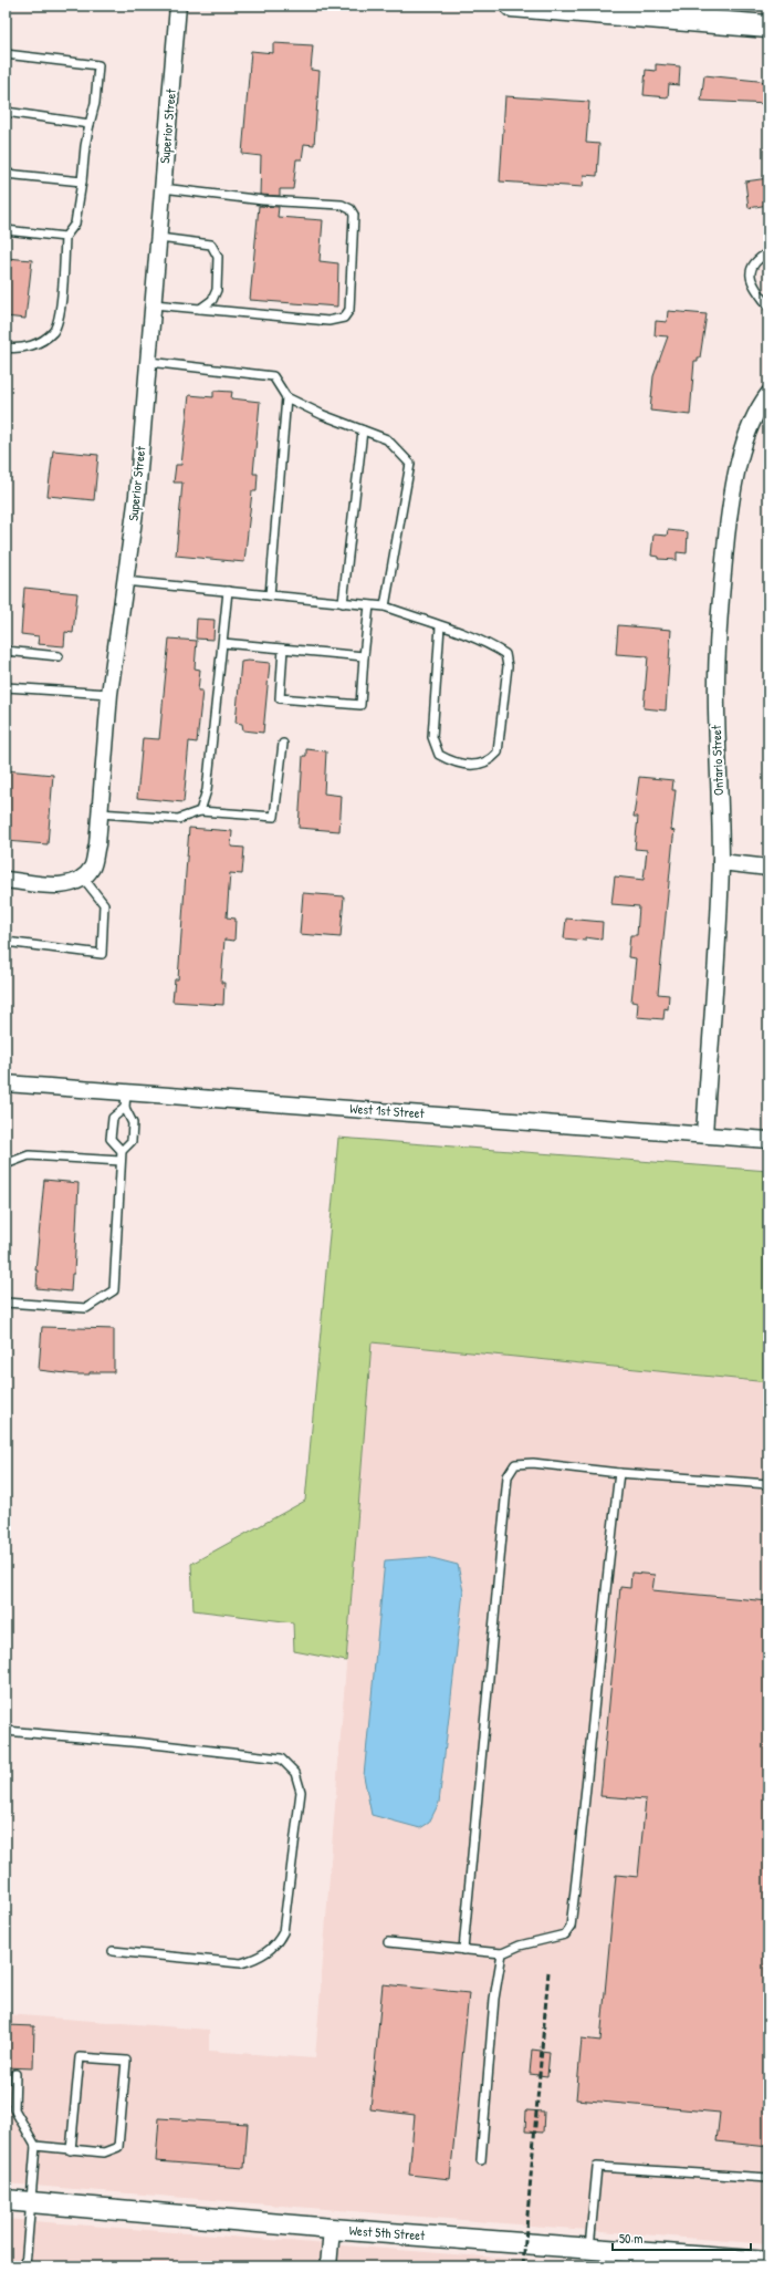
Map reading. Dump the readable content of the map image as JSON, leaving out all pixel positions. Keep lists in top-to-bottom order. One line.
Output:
{"streets":{"street":["Superior Street","Ontario Street","West 1st Street","West 5th Street"]},"crossings":[["Ontario Street","West 1st Street"]],"scale_bar":"50 m"}
